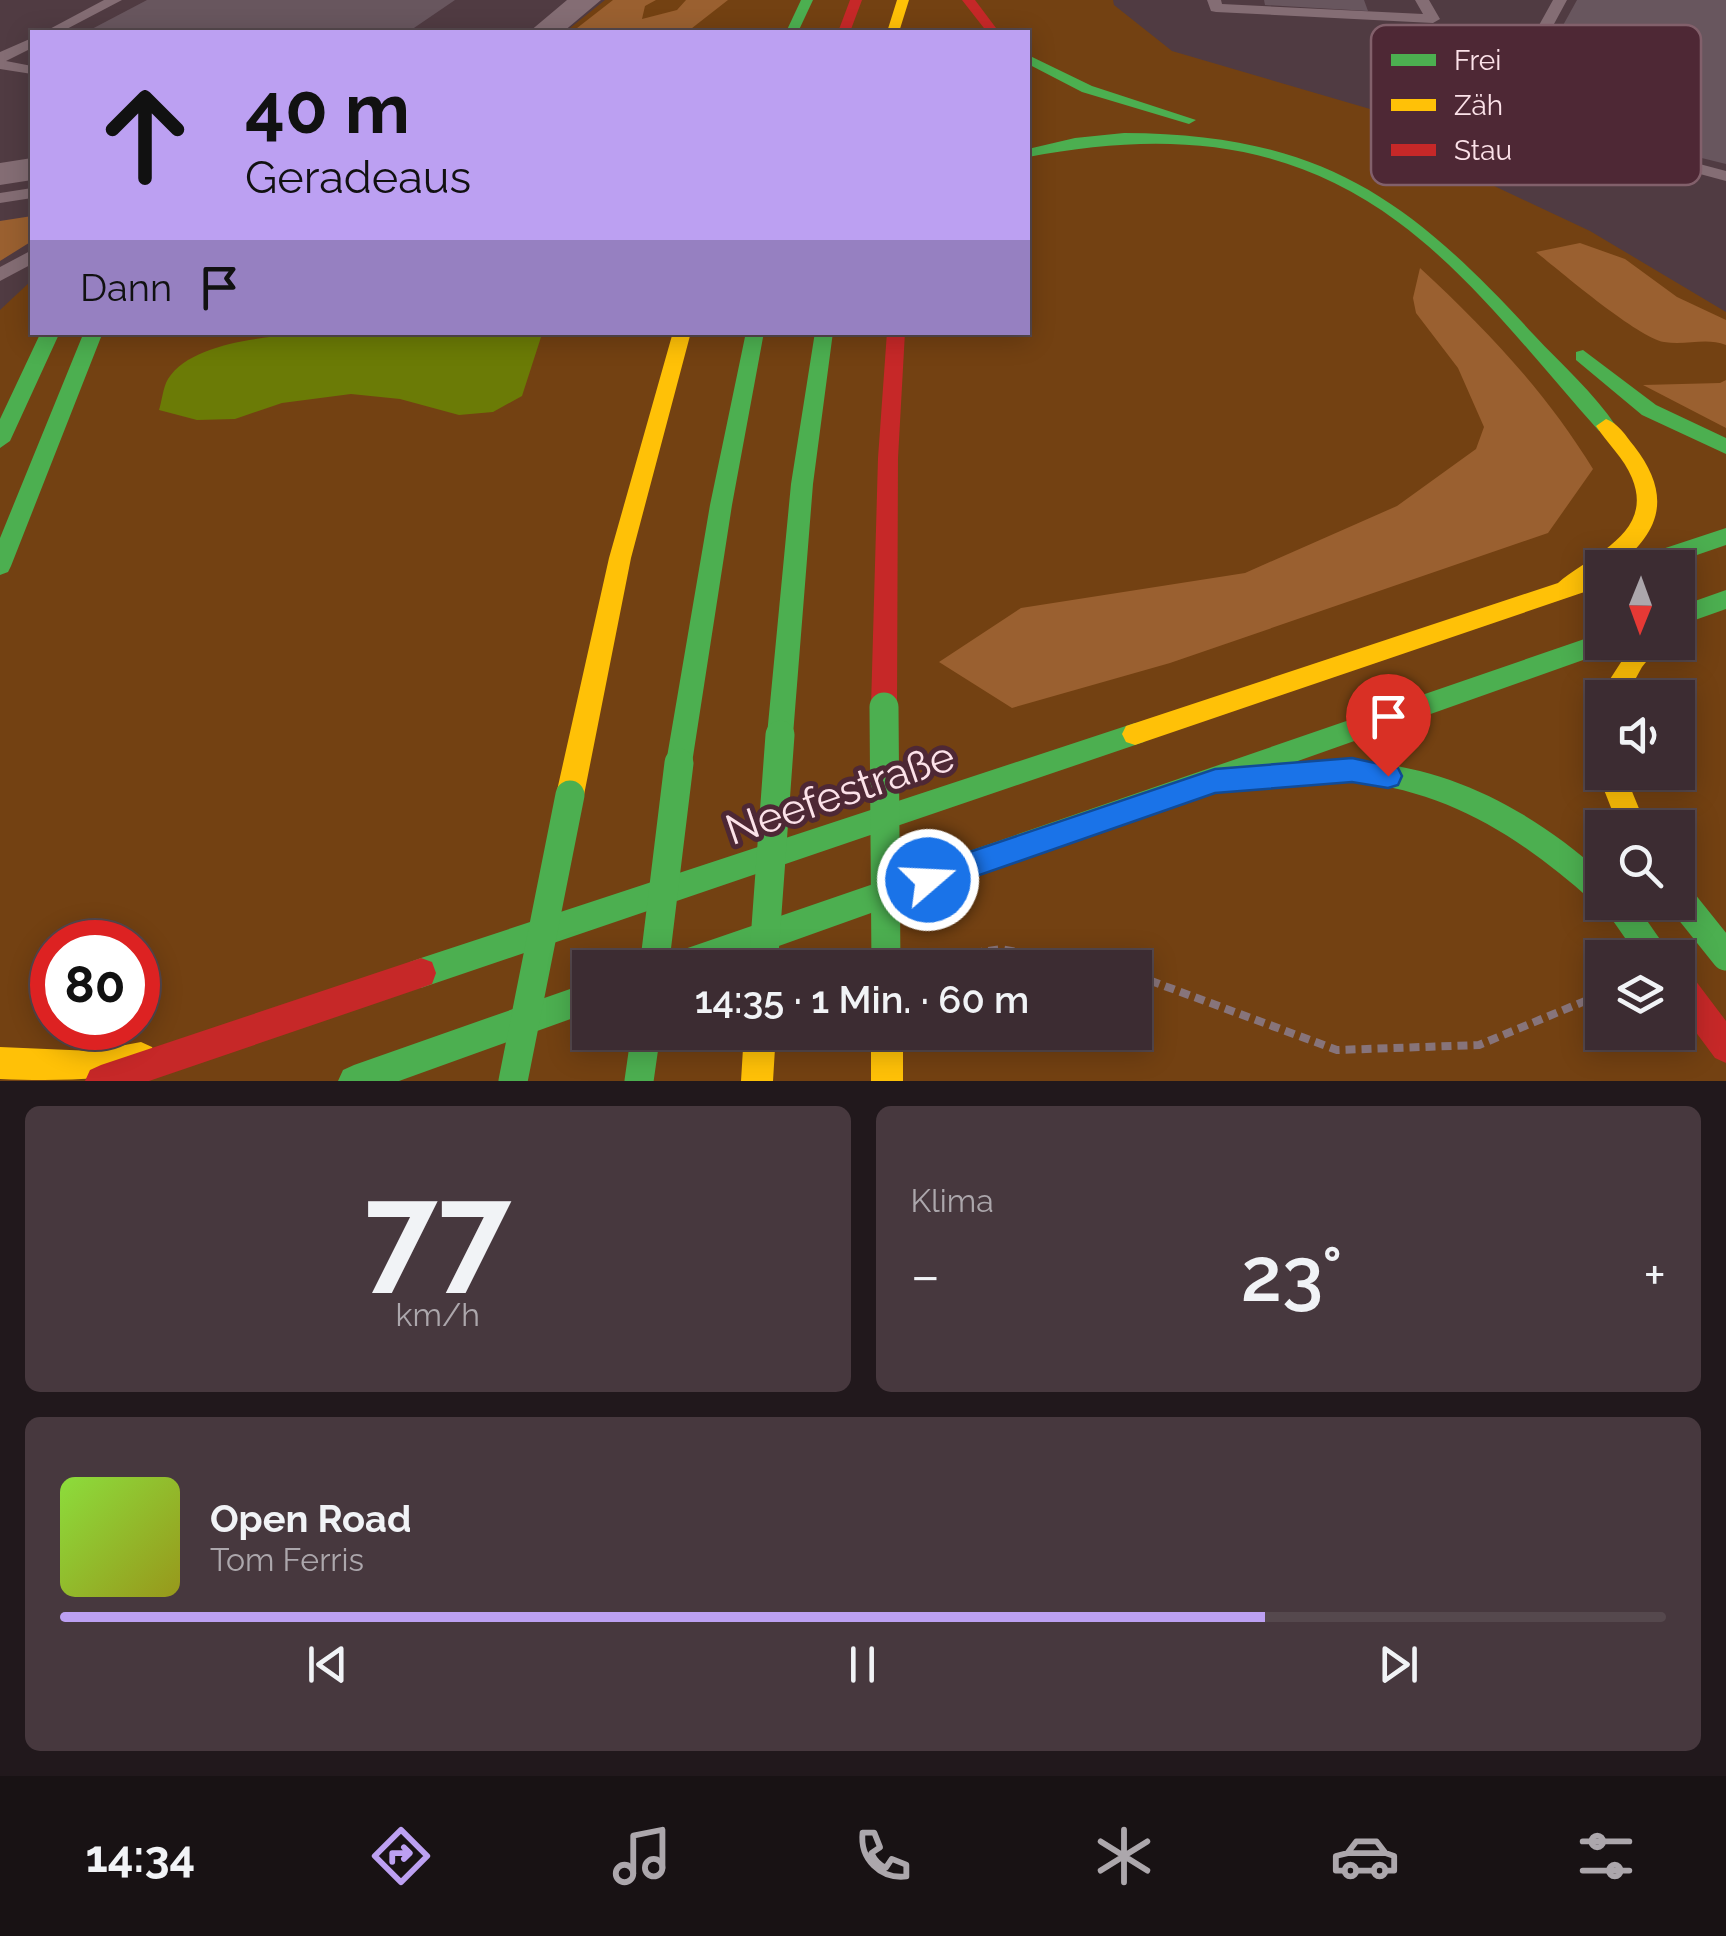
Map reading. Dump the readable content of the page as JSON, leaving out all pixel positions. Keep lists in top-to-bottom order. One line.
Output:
{"streets":{"highway":["Neefestraße"]},"legend":["Frei","Zäh","Stau"],"north":"bottom","page":{"turn":["40 m","Geradeaus"],"then":"Dann","limit":"80","trip":"14:35 · 1 Min. · 60 m","tile":[["77","km/h"],"Klima"],"heat":["−","23°","+"],"song":["Open Road","Tom Ferris"],"tabs":"14:34"}}
